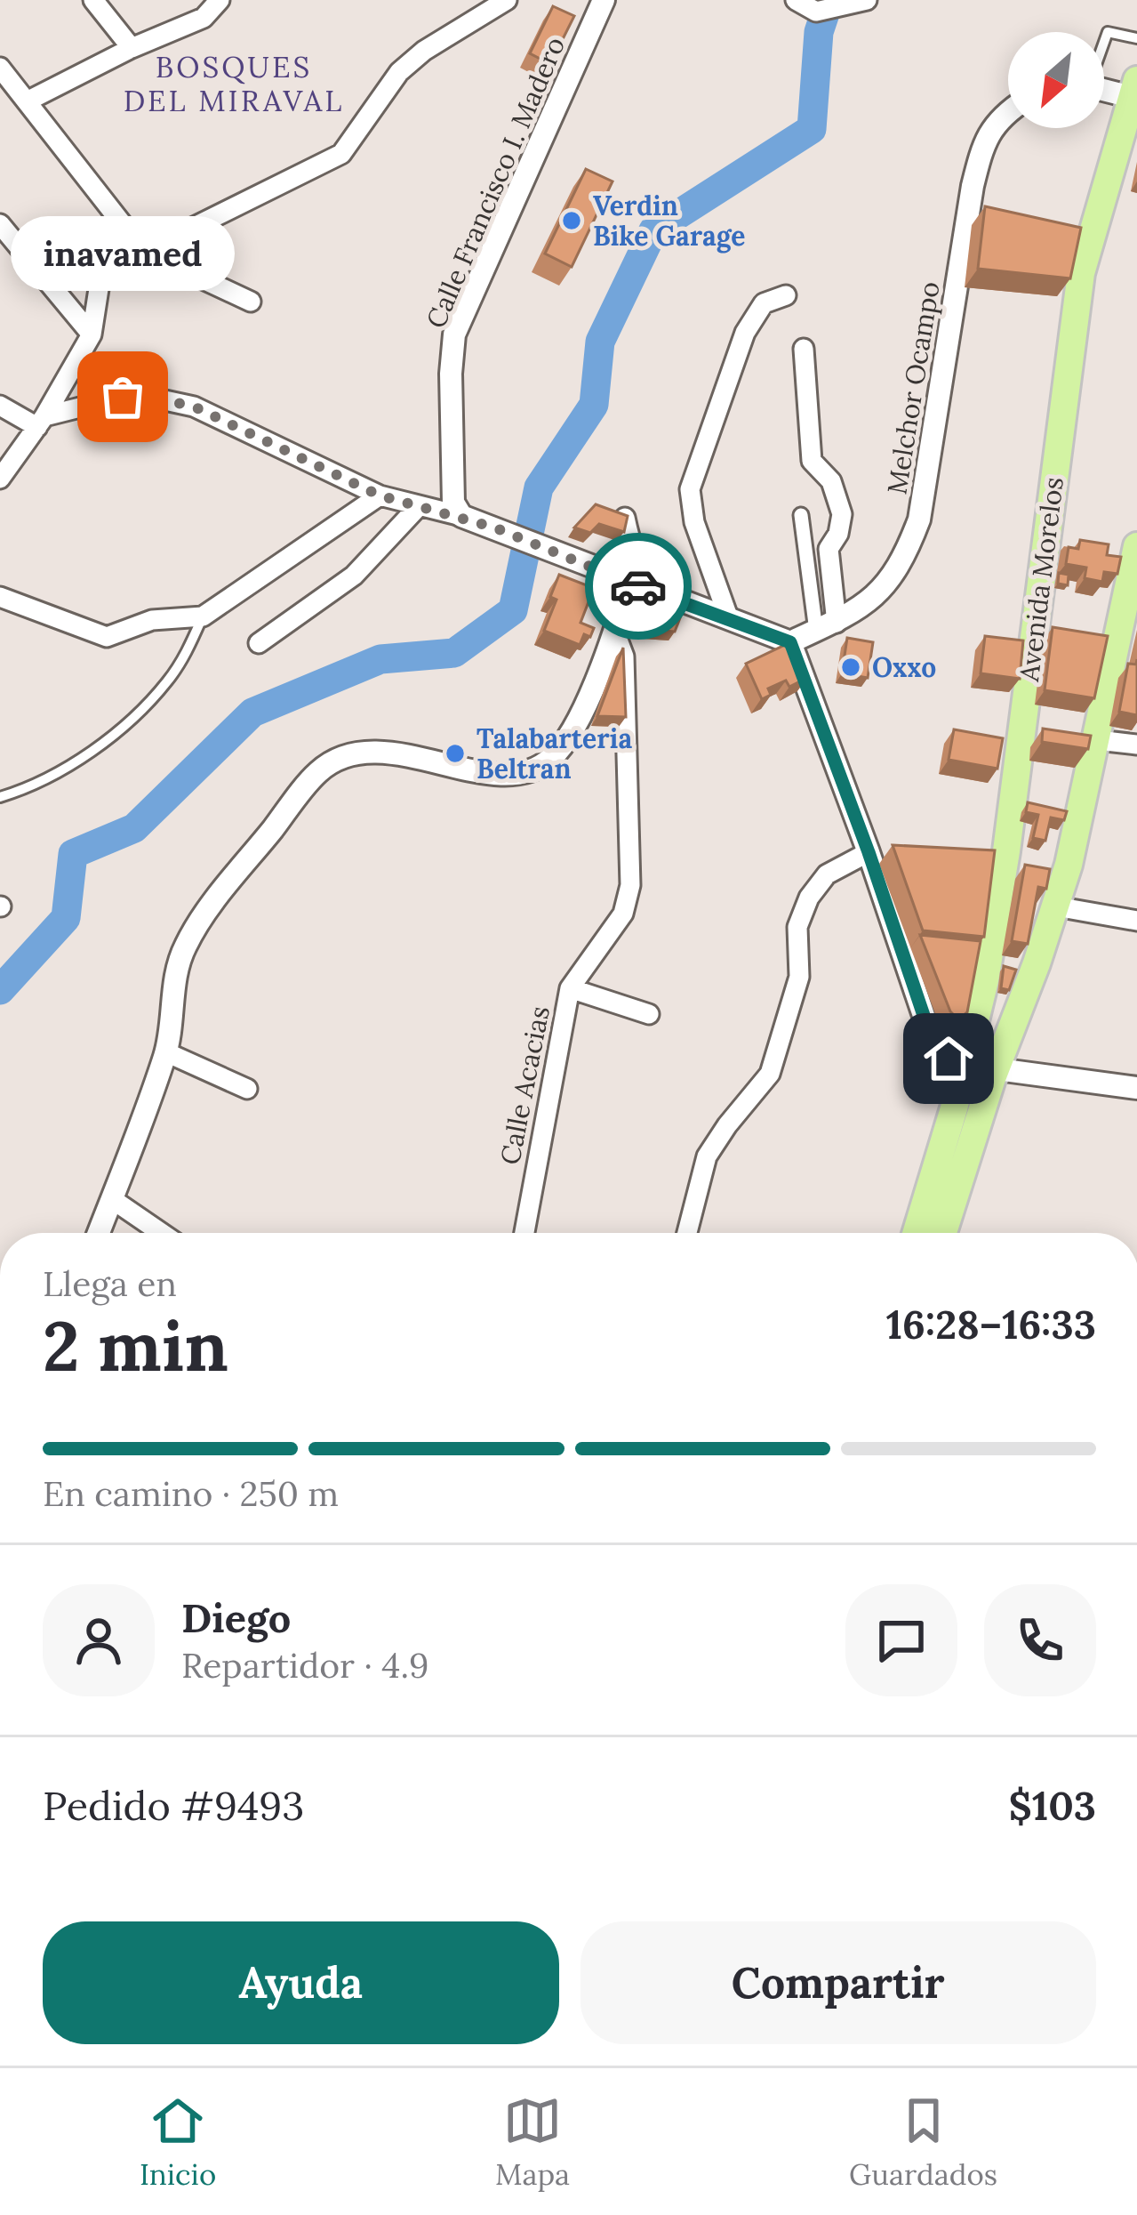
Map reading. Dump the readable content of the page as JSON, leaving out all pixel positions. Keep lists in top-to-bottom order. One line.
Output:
{"streets":{"main road":["Avenida Morelos"],"street":["Calle Francisco I. Madero","Melchor Ocampo","Calle Acacias"]},"districts":["BOSQUES DEL MIRAVAL"],"places":["Verdin Bike Garage","inavamed","Oxxo","Talabarteria Beltran"],"north":"bottom left","page":{"bubble":"inavamed","heading":["2 min","Llega en","16:28–16:33"],"panel":["Diego","Repartidor · 4.9","Pedido #9493","$103"],"bar":"En camino · 250 m","buttons":["Ayuda","Compartir"],"tabs":["Inicio","Mapa","Guardados"]}}
